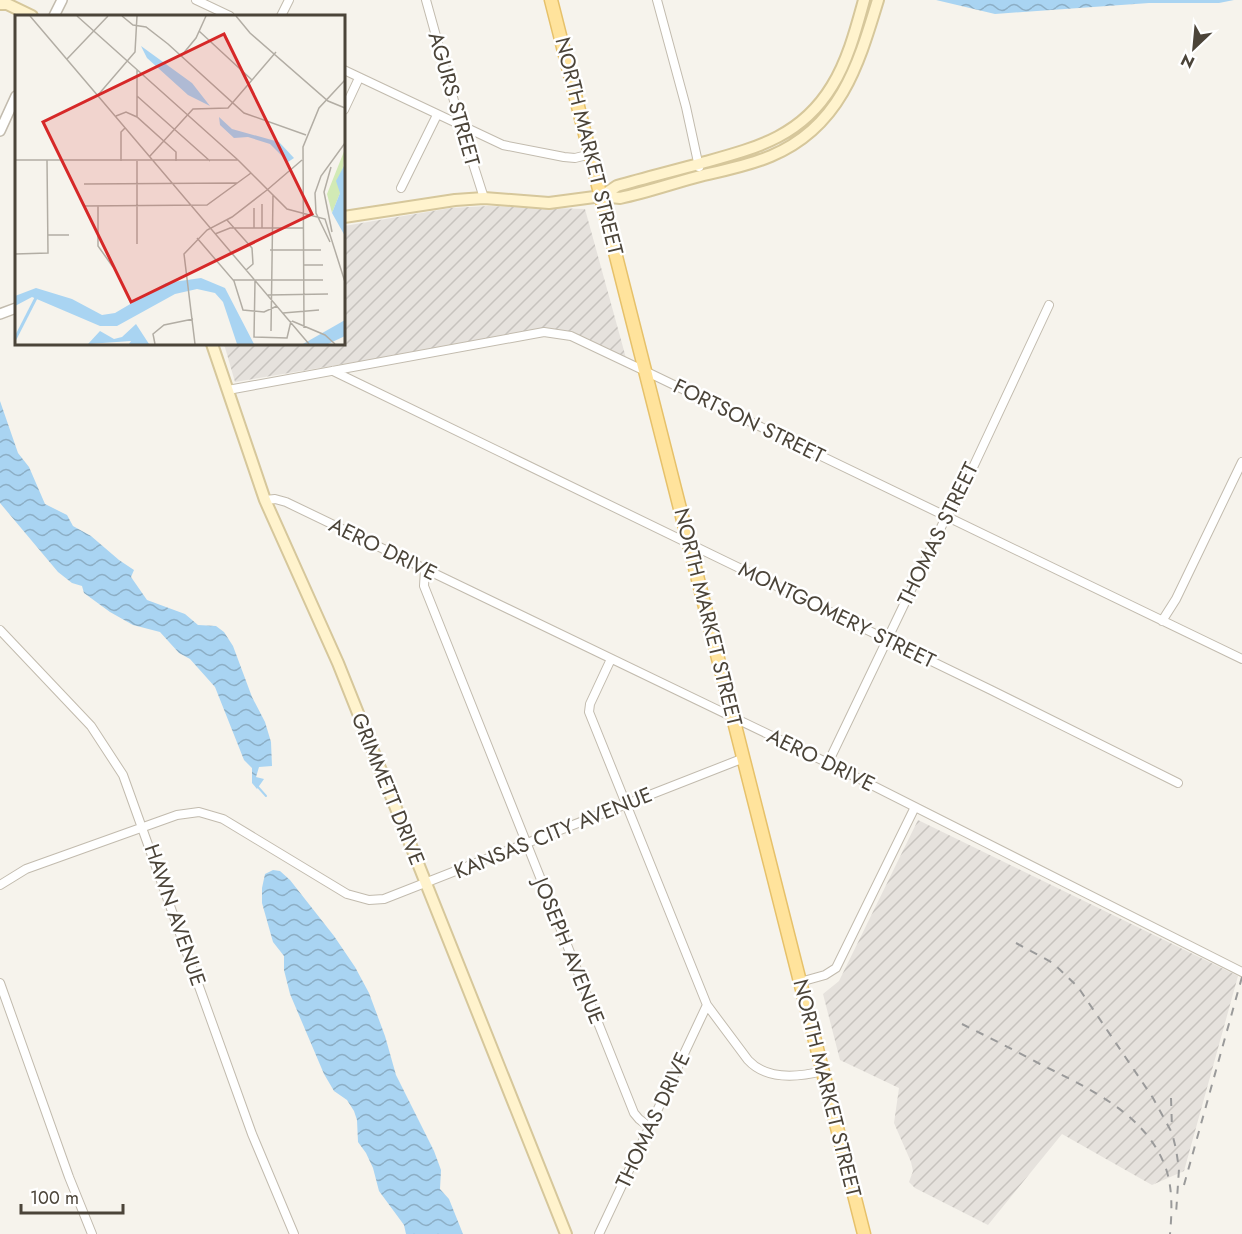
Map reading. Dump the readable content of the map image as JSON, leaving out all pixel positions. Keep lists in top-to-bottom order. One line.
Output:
{"streets":{"main road":["NORTH MARKET STREET","GRIMMETT DRIVE"],"street":["AGURS STREET","FORTSON STREET","THOMAS STREET","AERO DRIVE","MONTGOMERY STREET","KANSAS CITY AVENUE","HAWN AVENUE","JOSEPH AVENUE","THOMAS DRIVE"]},"crossings":[["NORTH MARKET STREET","FORTSON STREET"],["NORTH MARKET STREET","AERO DRIVE"],["NORTH MARKET STREET","MONTGOMERY STREET"],["NORTH MARKET STREET","KANSAS CITY AVENUE"],["FORTSON STREET","THOMAS STREET"],["FORTSON STREET","MONTGOMERY STREET"],["FORTSON STREET","GRIMMETT DRIVE"],["THOMAS STREET","AERO DRIVE"],["THOMAS STREET","MONTGOMERY STREET"],["AERO DRIVE","GRIMMETT DRIVE"],["AERO DRIVE","JOSEPH AVENUE"],["GRIMMETT DRIVE","KANSAS CITY AVENUE"],["KANSAS CITY AVENUE","HAWN AVENUE"],["KANSAS CITY AVENUE","JOSEPH AVENUE"],["JOSEPH AVENUE","THOMAS DRIVE"]],"scale_bar":"100 m","north":"bottom left"}
